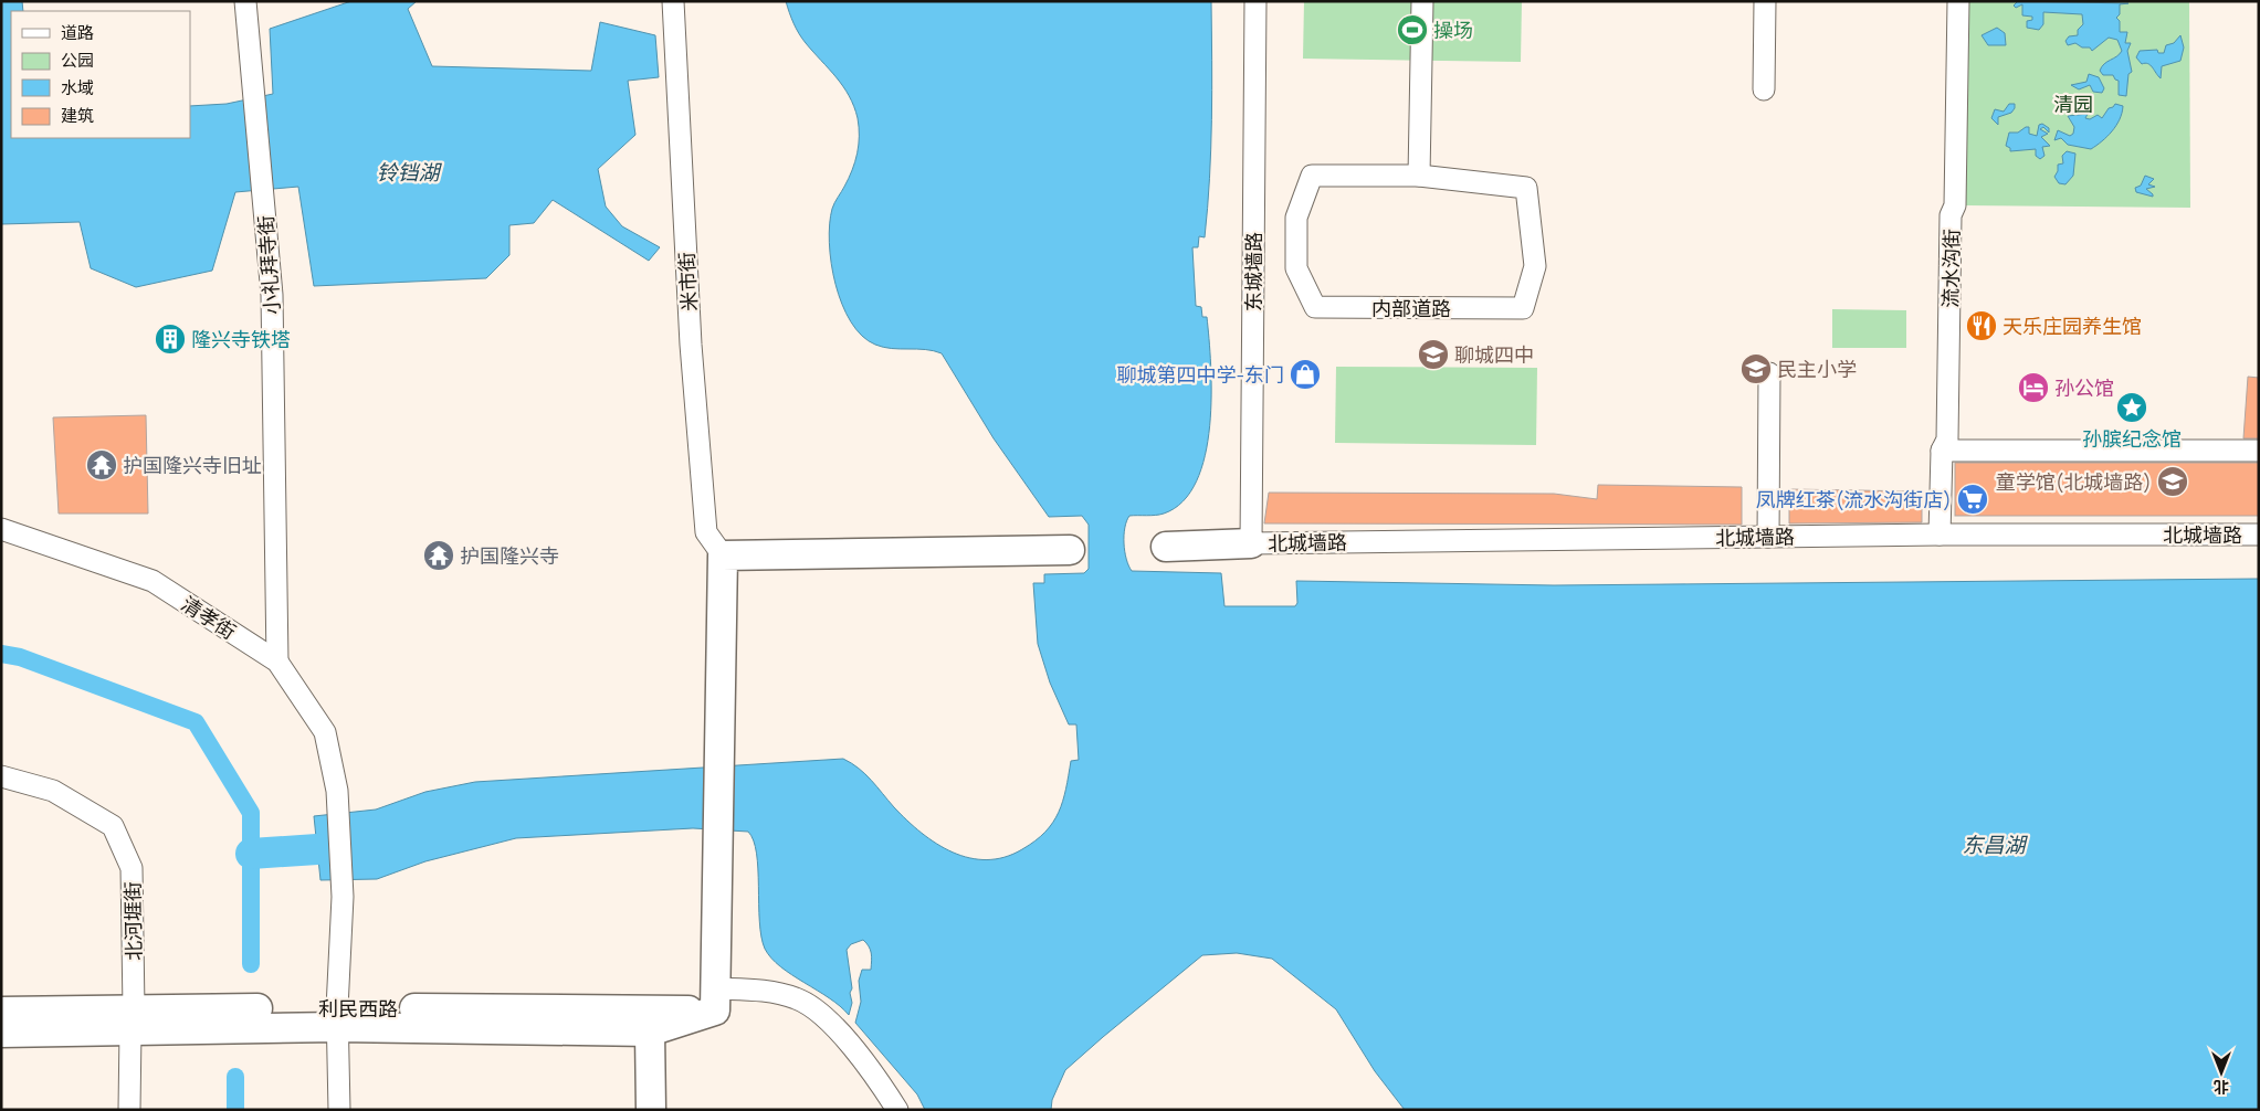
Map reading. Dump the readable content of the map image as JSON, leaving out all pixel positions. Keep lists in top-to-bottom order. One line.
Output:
{"streets":{"main road":["利民西路"],"street":["小礼拜寺街","流水沟街","东城墙路","米市街","内部道路","北城墙路","清孝街","北河堐街"]},"crossings":[["小礼拜寺街","清孝街"],["流水沟街","北城墙路"],["东城墙路","北城墙路"],["清孝街","利民西路"],["北河堐街","利民西路"]],"water":["铃铛湖","东昌湖"],"parks":["清园"],"places":{"sports":["操场"],"restaurant":["天乐庄园养生馆"],"building":["隆兴寺铁塔"],"school or university":["聊城四中","民主小学","童学馆(北城墙路)"],"shop":["聊城第四中学-东门"],"hotel":["孙公馆"],"place":["孙膑纪念馆"],"temple":["护国隆兴寺旧址","护国隆兴寺"],"supermarket":["凤牌红茶(流水沟街店)"]},"legend":["道路","公园","水域","建筑"],"north":"bottom"}
